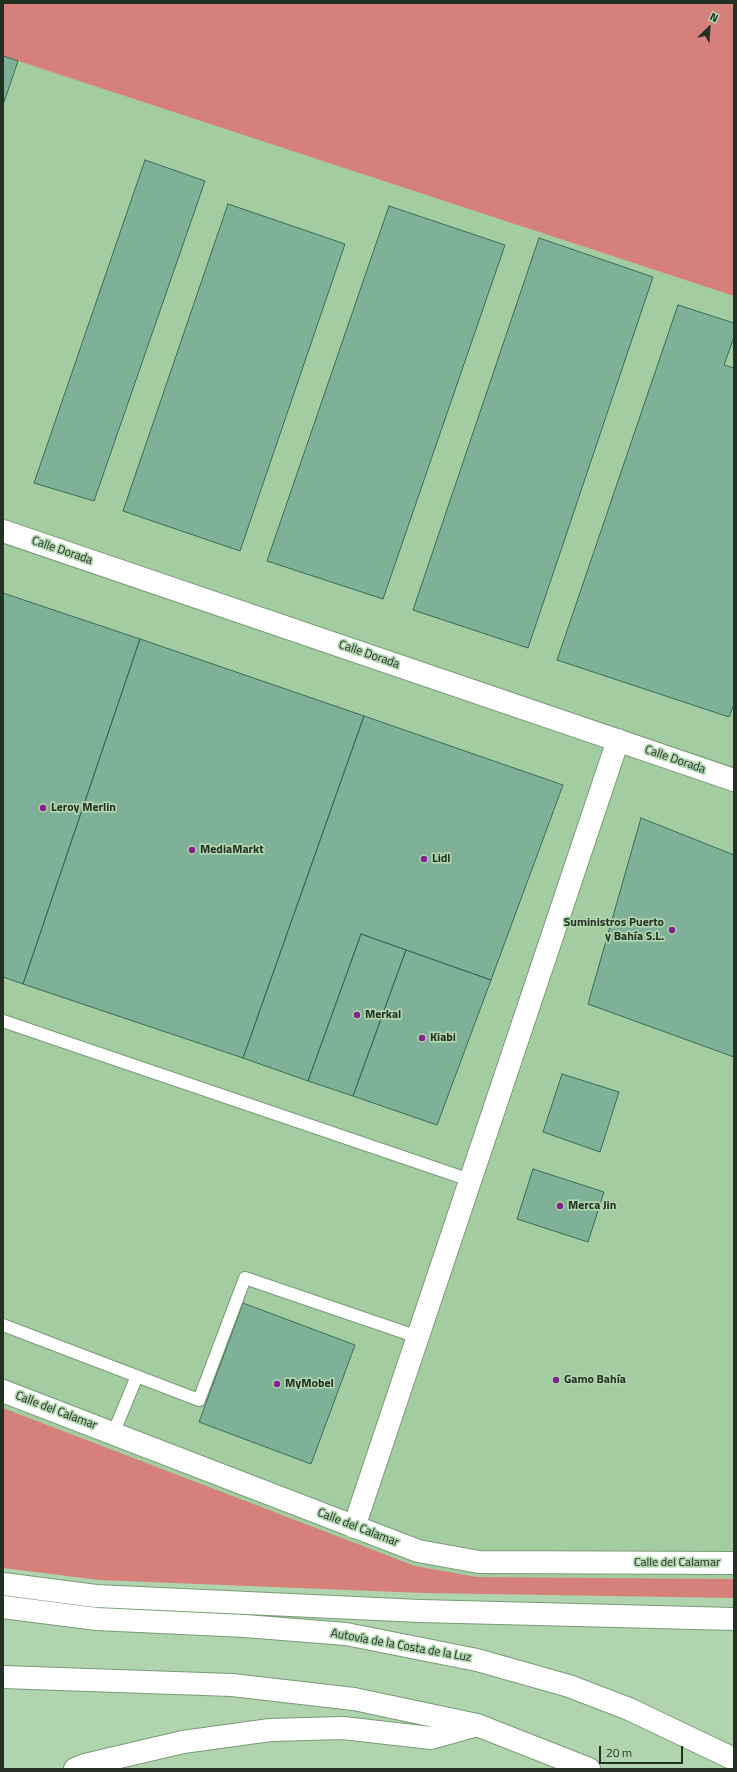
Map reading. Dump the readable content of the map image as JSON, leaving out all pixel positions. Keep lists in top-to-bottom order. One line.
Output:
{"streets":{"main road":["Calle Dorada","Calle del Calamar","Autovía de la Costa de la Luz"]},"places":["Leroy Merlin","MediaMarkt","Lidl","Suministros Puerto y Bahía S.L.","Merkal","Kiabi","Merca Jin","Gamo Bahía","MyMobel"],"scale_bar":"20 m","north":"top right"}
